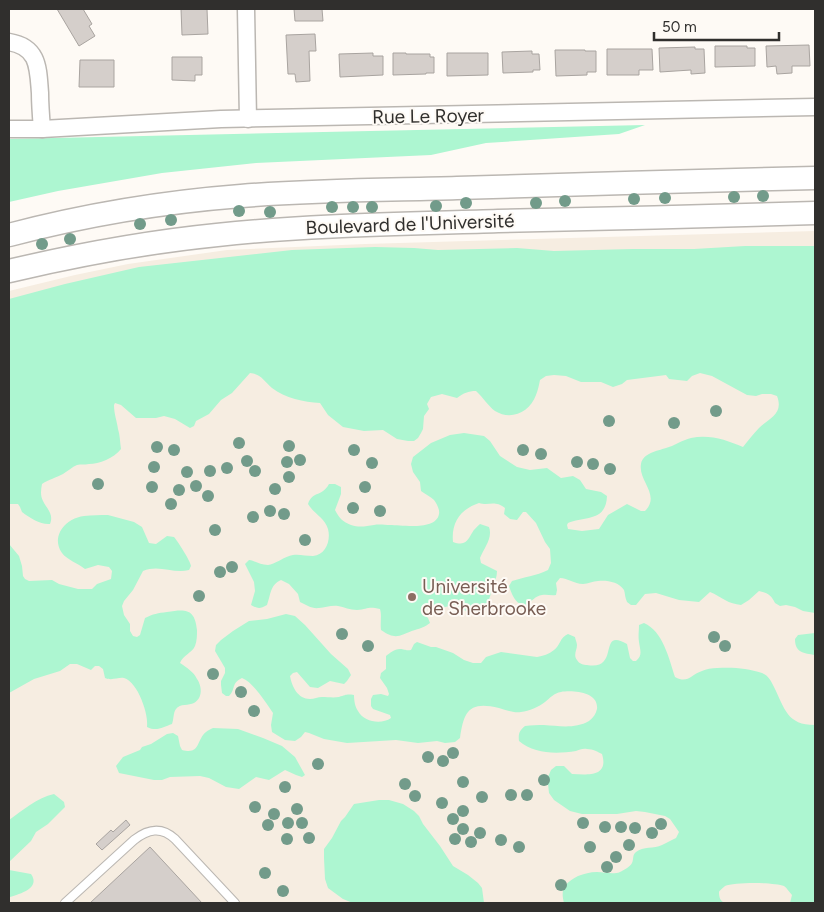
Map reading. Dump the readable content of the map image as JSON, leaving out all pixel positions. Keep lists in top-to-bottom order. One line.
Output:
{"streets":{"main road":["Boulevard de l'Université"],"street":["Rue Le Royer"]},"places":["Université de Sherbrooke"],"scale_bar":"50 m"}
